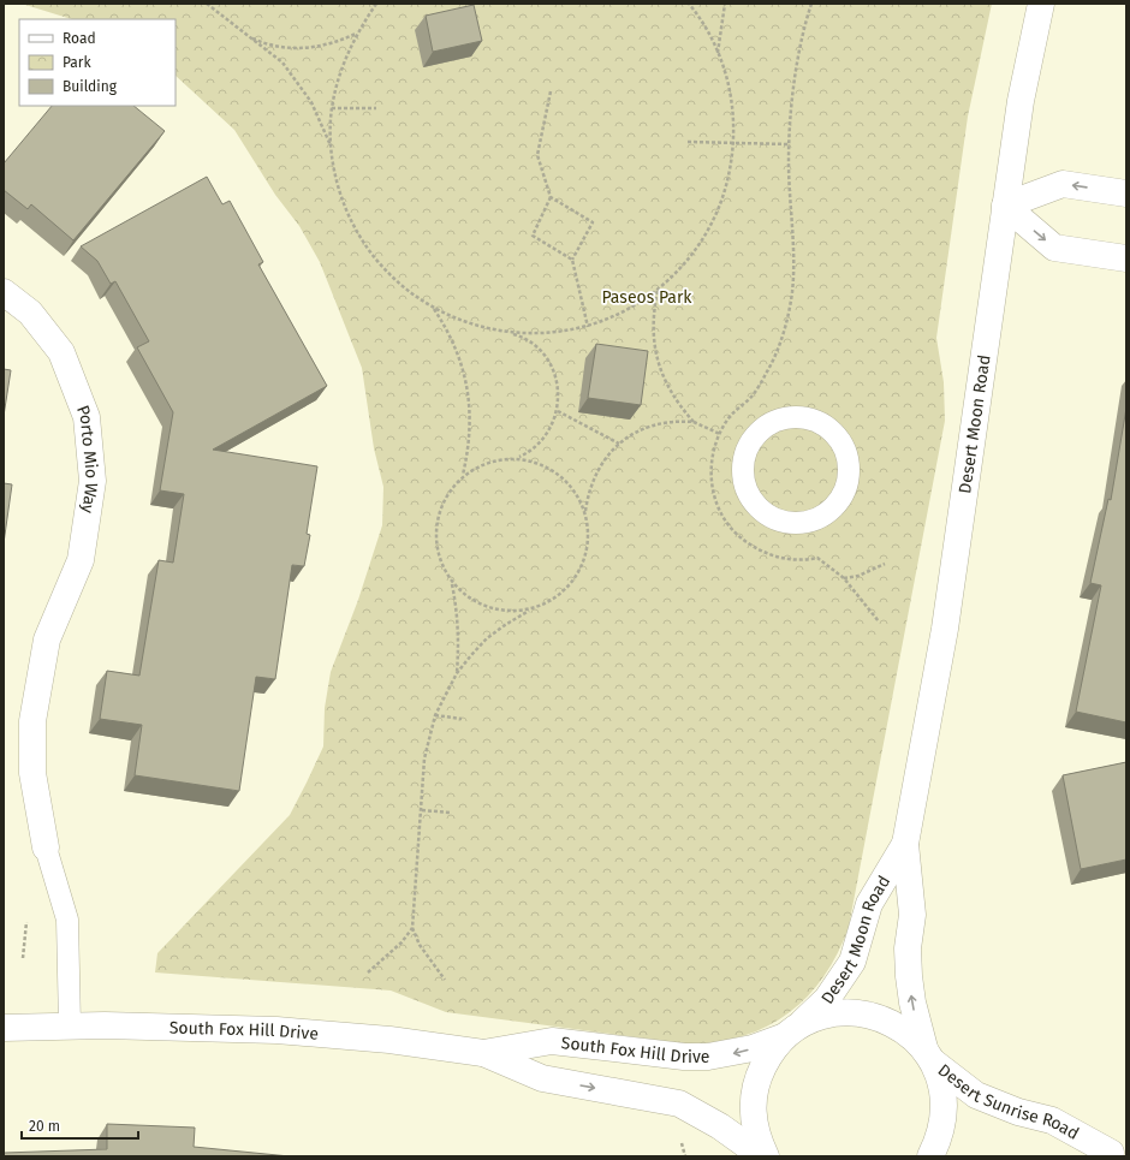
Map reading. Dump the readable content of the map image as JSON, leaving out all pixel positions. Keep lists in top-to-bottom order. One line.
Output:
{"streets":{"street":["Desert Moon Road","Porto Mio Way","South Fox Hill Drive","Desert Sunrise Road"]},"crossings":[["Desert Moon Road","South Fox Hill Drive"],["Desert Moon Road","Desert Sunrise Road"],["South Fox Hill Drive","Desert Sunrise Road"]],"parks":["Paseos Park"],"legend":["Road","Park","Building"],"scale_bar":"20 m"}
